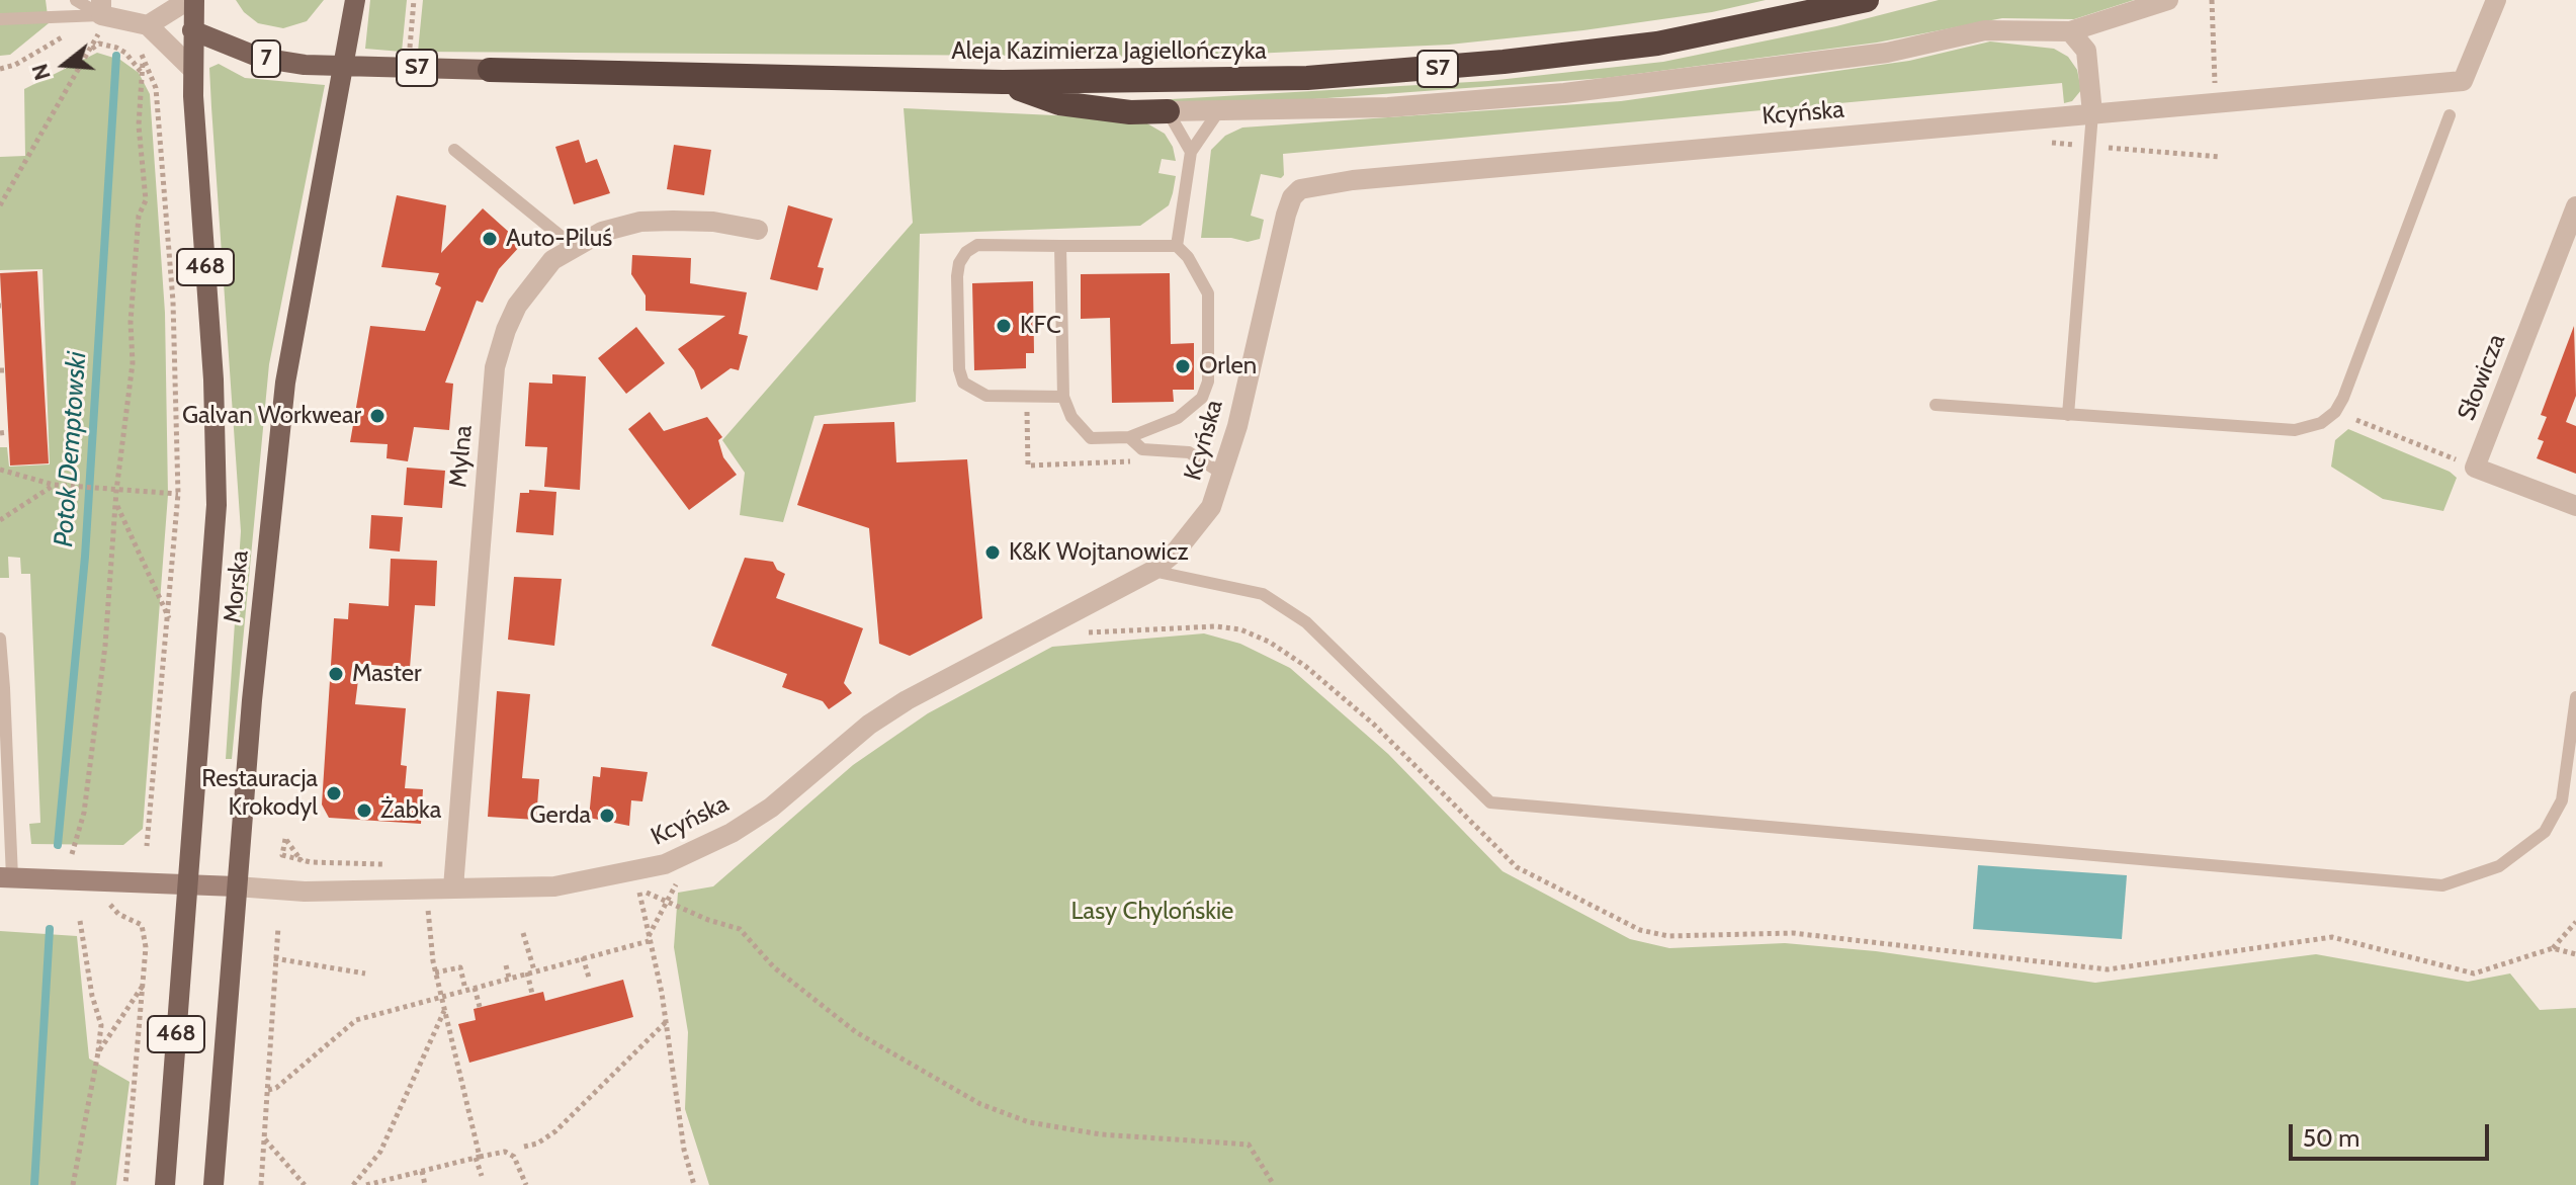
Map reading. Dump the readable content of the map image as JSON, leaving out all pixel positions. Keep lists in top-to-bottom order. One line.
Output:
{"streets":{"highway":["Aleja Kazimierza Jagiellończyka","S7"],"main road":["7","468","Morska"],"street":["Kcyńska","Słowicza","Mylna"]},"crossings":[["Aleja Kazimierza Jagiellończyka","7"],["Aleja Kazimierza Jagiellończyka","Morska"],["7","Morska"],["Kcyńska","Mylna"],["Kcyńska","Morska"]],"water":["Potok Demptowski"],"parks":["Lasy Chylońskie"],"places":["Auto-Piluś","KFC","Orlen","Galvan Workwear","K&K Wojtanowicz","Master","Restauracja Krokodyl","Żabka","Gerda"],"scale_bar":"50 m","north":"left"}
